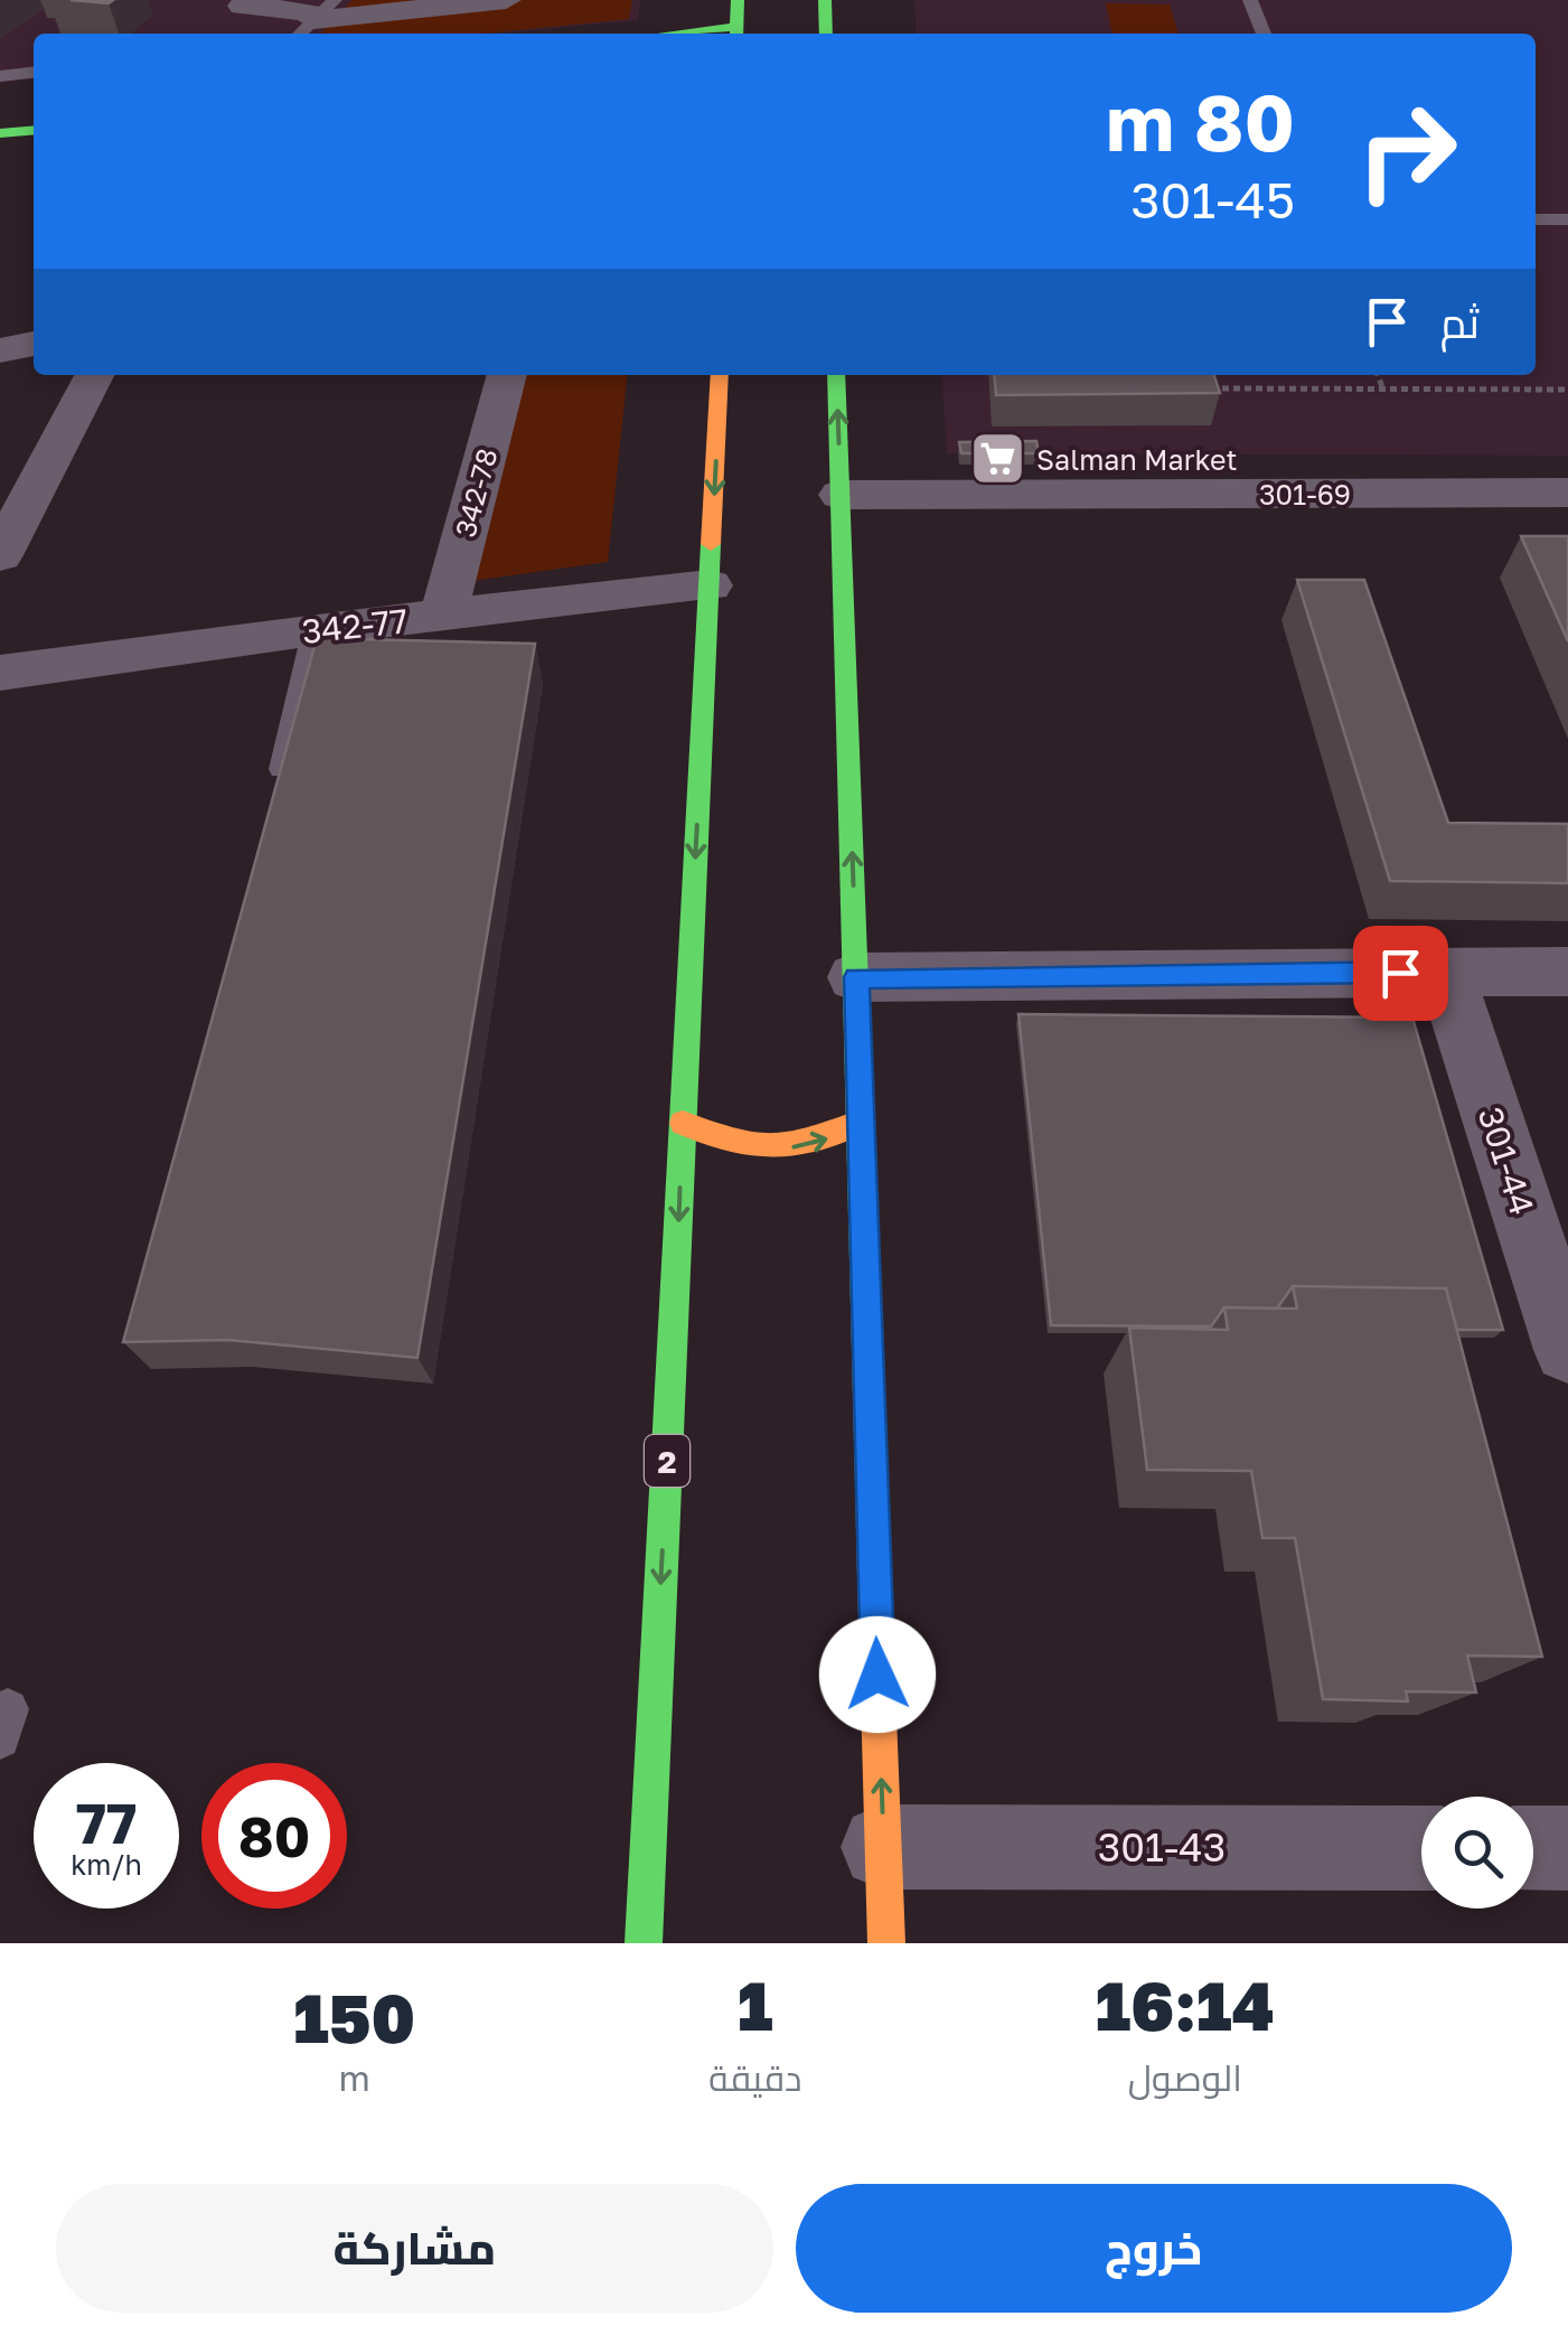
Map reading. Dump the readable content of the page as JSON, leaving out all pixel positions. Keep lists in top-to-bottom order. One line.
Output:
{"streets":{"main road":["2"],"street":["342-78","301-69","342-77","301-44","301-43"]},"crossings":[["342-78","342-77"],["342-77","2"]],"places":{"supermarket":["Salman Market"]},"page":{"turn":["80 m","301-45"],"then":"ثم","speed":"77 km/h","limit":"80","eta":["16:14","الوصول","1","دقيقة","150","m"],"buttons":["خروج","مشاركة"]}}
